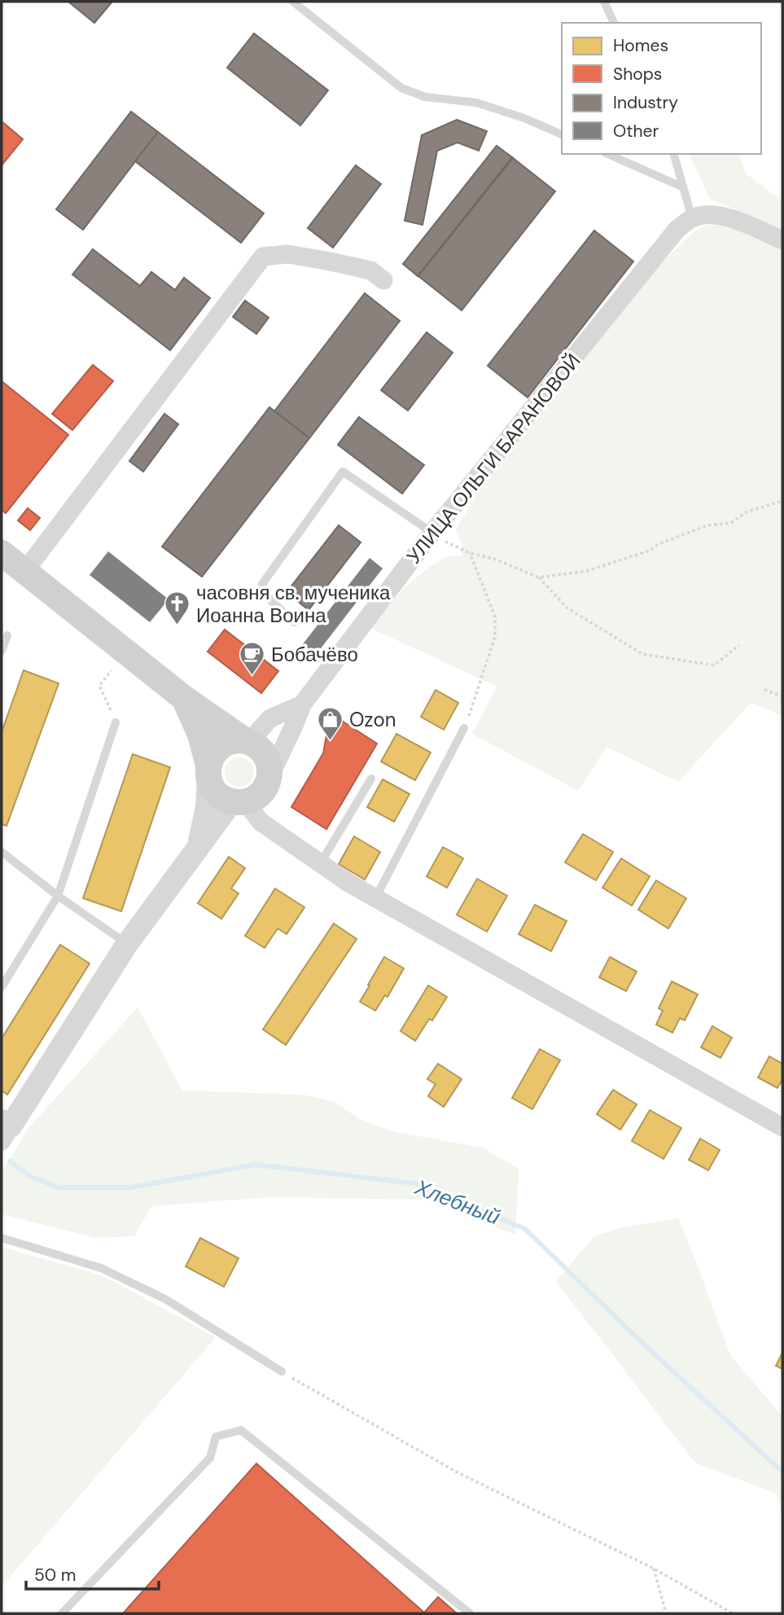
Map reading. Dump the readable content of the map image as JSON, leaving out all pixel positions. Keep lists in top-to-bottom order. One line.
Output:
{"streets":{"street":["УЛИЦА ОЛЬГИ БАРАНОВОЙ"]},"water":["Хлебный"],"places":{"church":["часовня св. мученика Иоанна Воина"],"cafe":["Бобачёво"],"shop":["Ozon"]},"legend":["Homes","Shops","Industry","Other"],"scale_bar":"50 m"}
